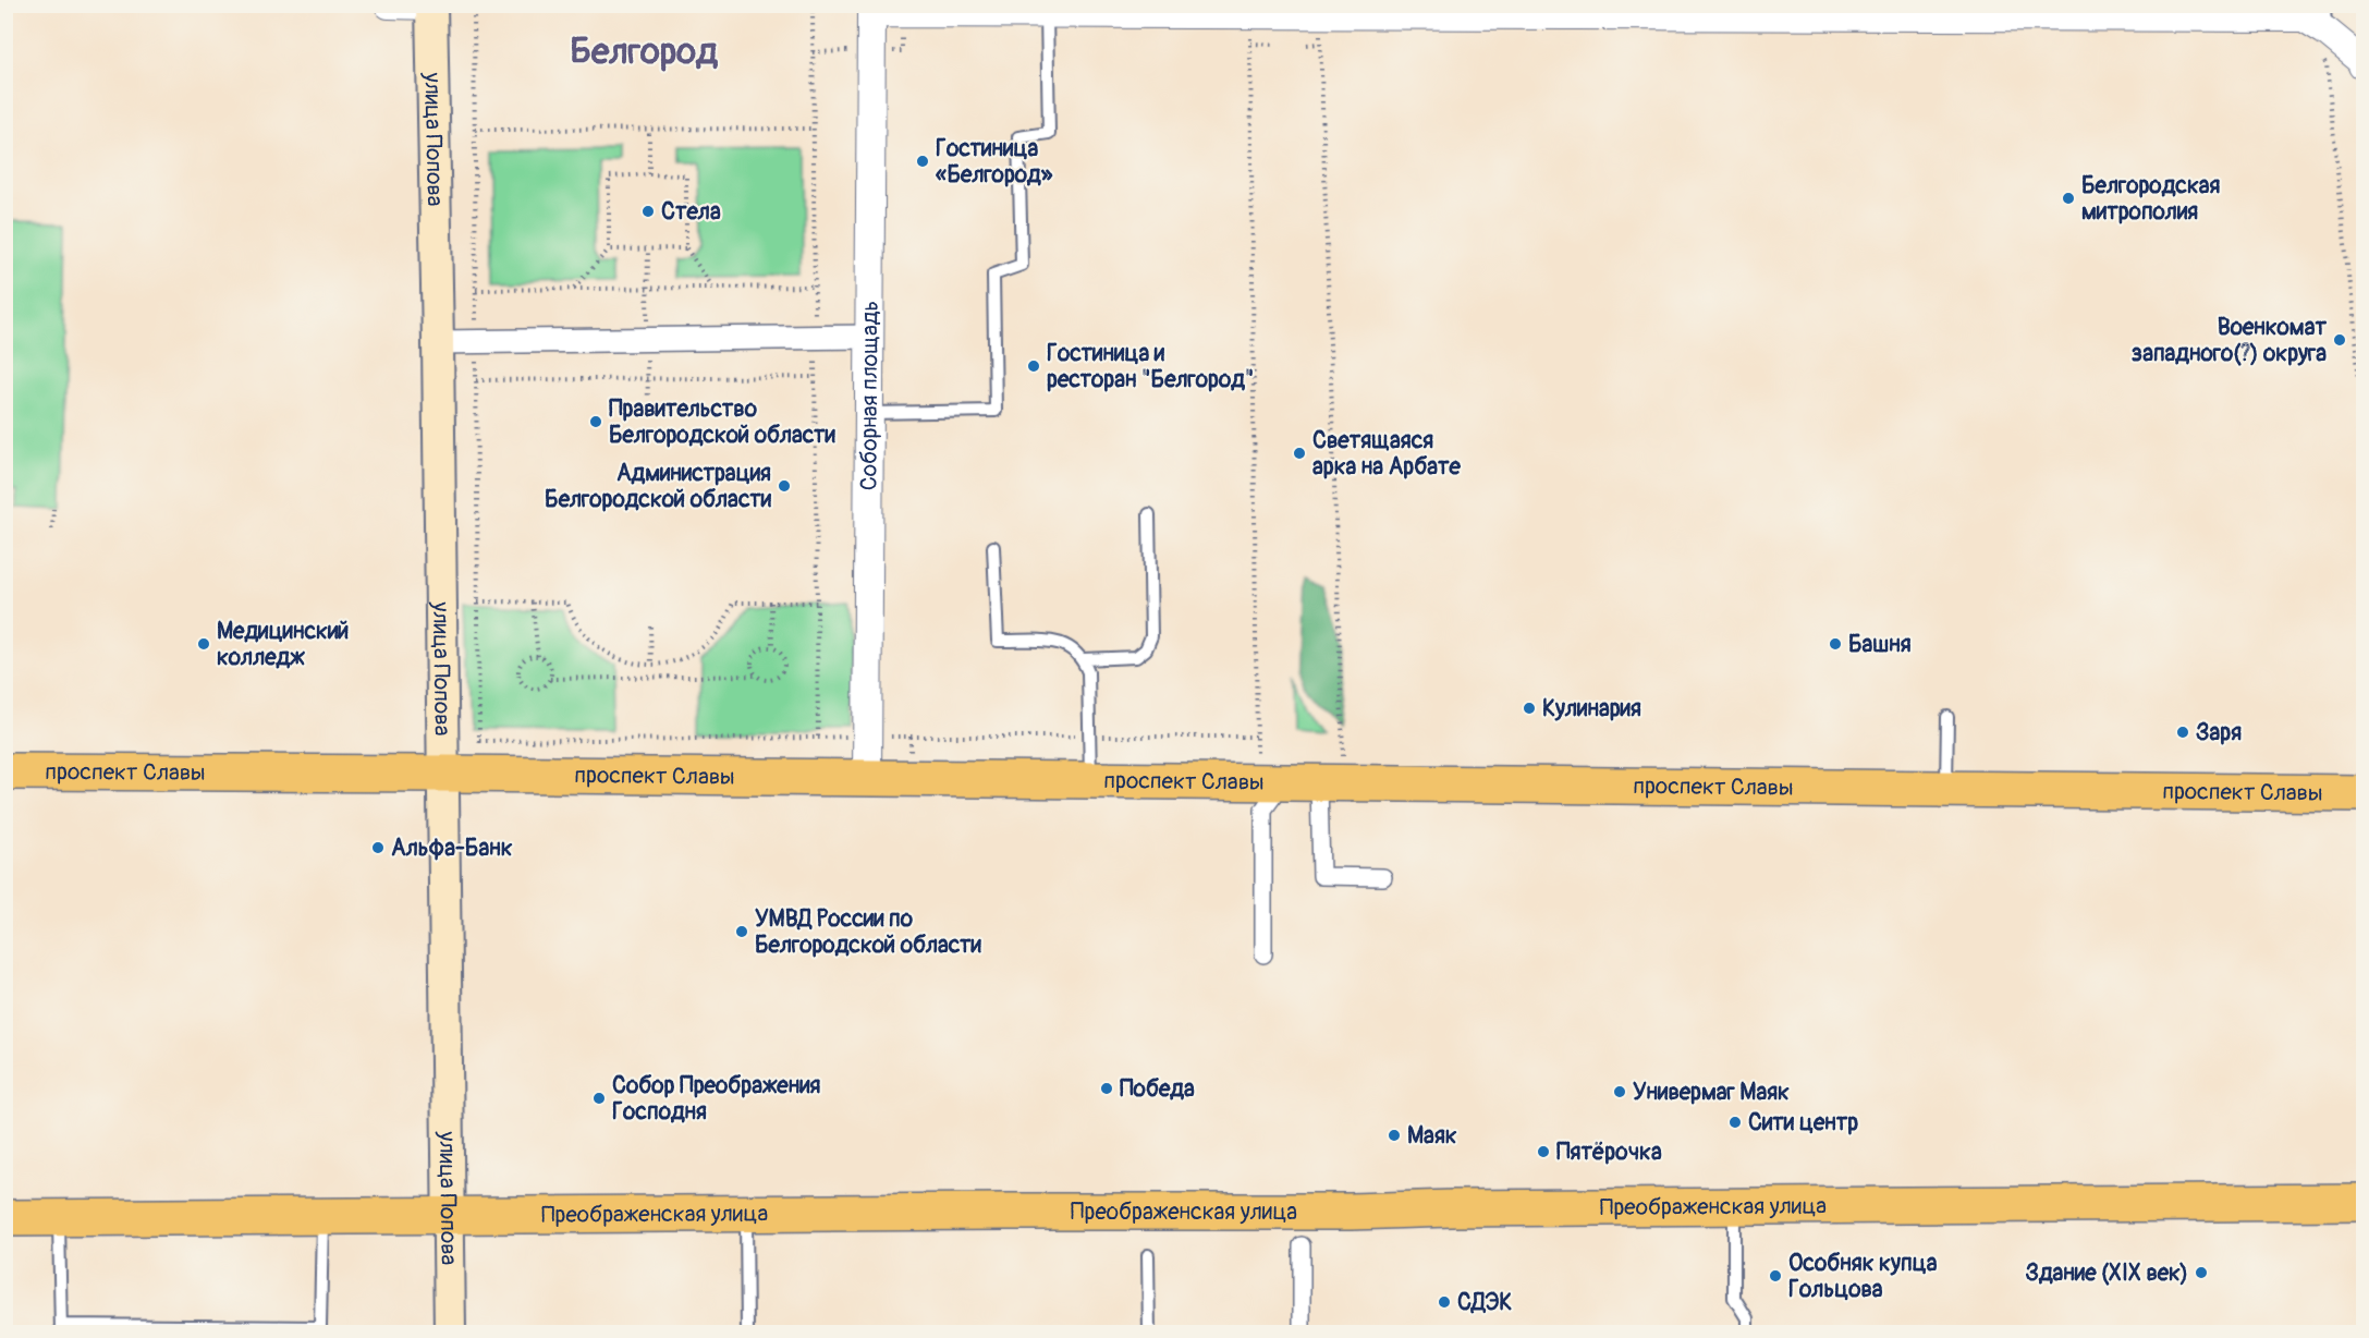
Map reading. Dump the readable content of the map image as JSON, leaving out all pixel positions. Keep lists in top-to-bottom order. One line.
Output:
{"streets":{"main road":["улица Попова","проспект Славы","Преображенская улица"],"street":["Соборная площадь"]},"crossings":[["улица Попова","проспект Славы"],["улица Попова","Преображенская улица"],["Соборная площадь","проспект Славы"]],"districts":["Белгород"],"places":["Гостиница «Белгород»","Белгородская митрополия","Стела","Военкомат западного(?) округа","Гостиница и ресторан \"Белгород\"","Правительство Белгородской области","Светящаяся арка на Арбате","Администрация Белгородской области","Медицинский колледж","Башня","Кулинария","Заря","Альфа-Банк","УМВД России по Белгородской области","Победа","Универмаг Маяк","Собор Преображения Господня","Сити центр","Маяк","Пятёрочка","Здание (XIX век)","Особняк купца Гольцова","СДЭК"]}
